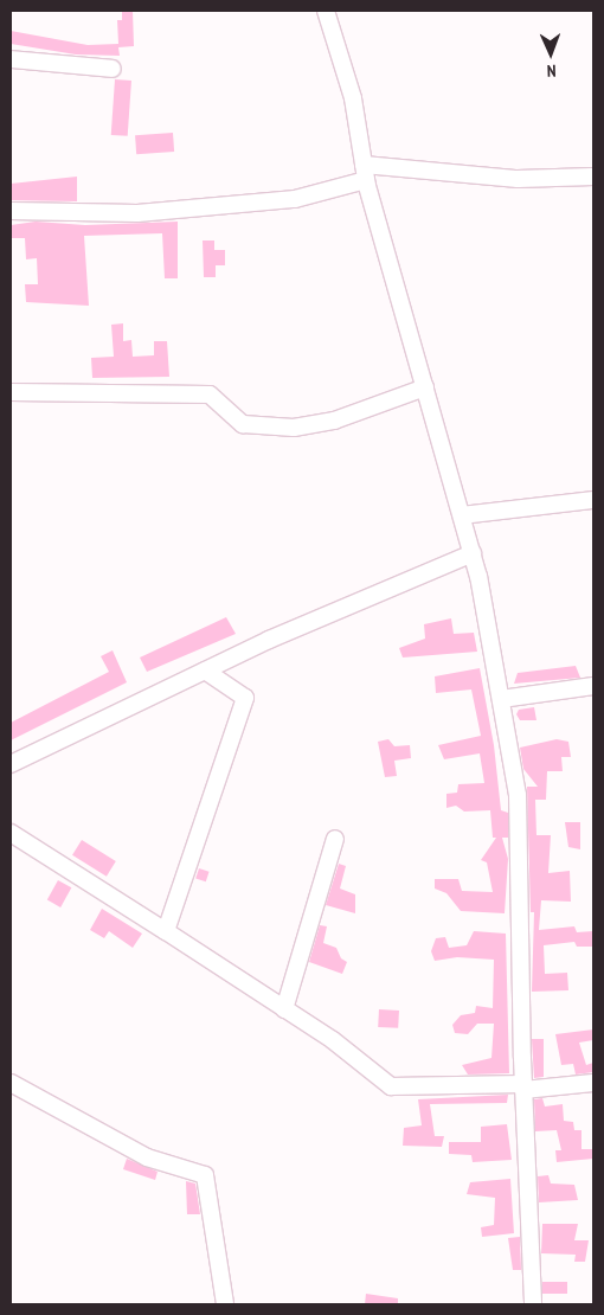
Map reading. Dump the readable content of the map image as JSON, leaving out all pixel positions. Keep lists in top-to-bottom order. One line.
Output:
{"north":"bottom"}
